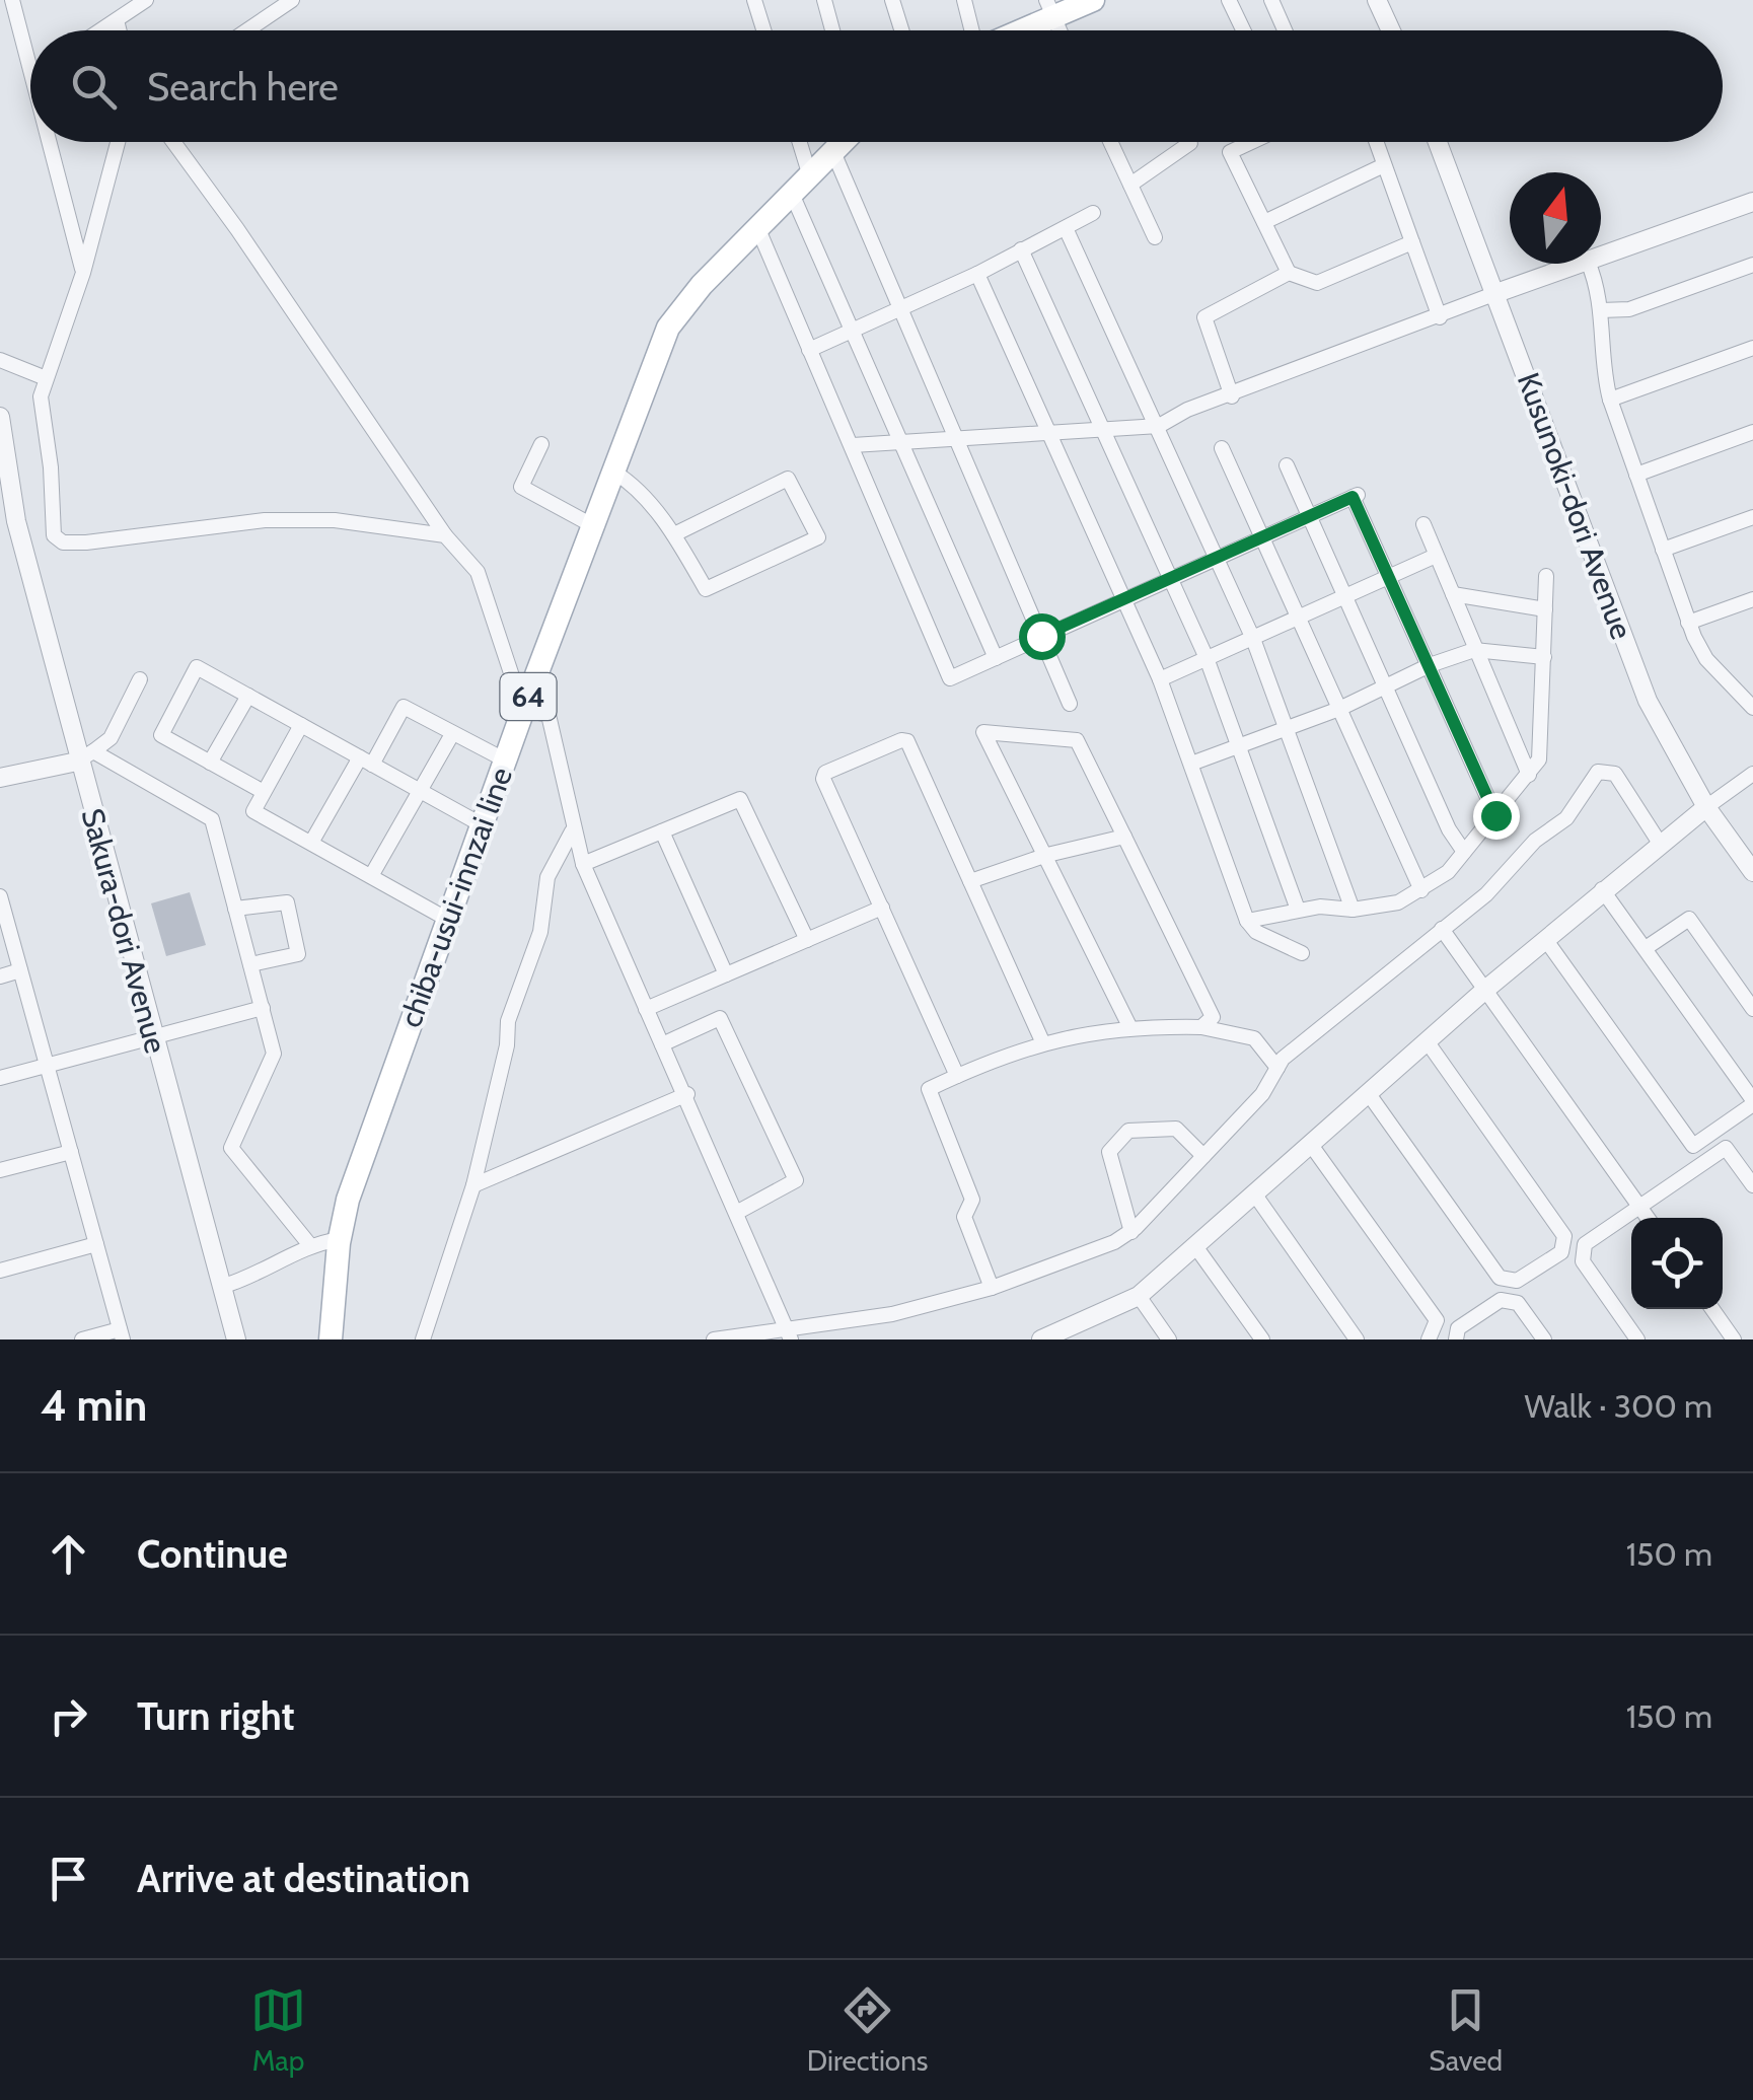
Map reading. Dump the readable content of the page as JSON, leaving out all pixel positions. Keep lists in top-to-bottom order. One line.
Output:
{"streets":{"main road":["64","chiba-usui-innzai line"],"street":["Kusunoki-dori Avenue","Sakura-dori Avenue"]},"north":"top","page":{"search":"Search here","heading":["4 min","Walk · 300 m"],"list":[["Continue","150 m"],["Turn right","150 m"],"Arrive at destination"],"nav":["Map","Directions","Saved"]}}
